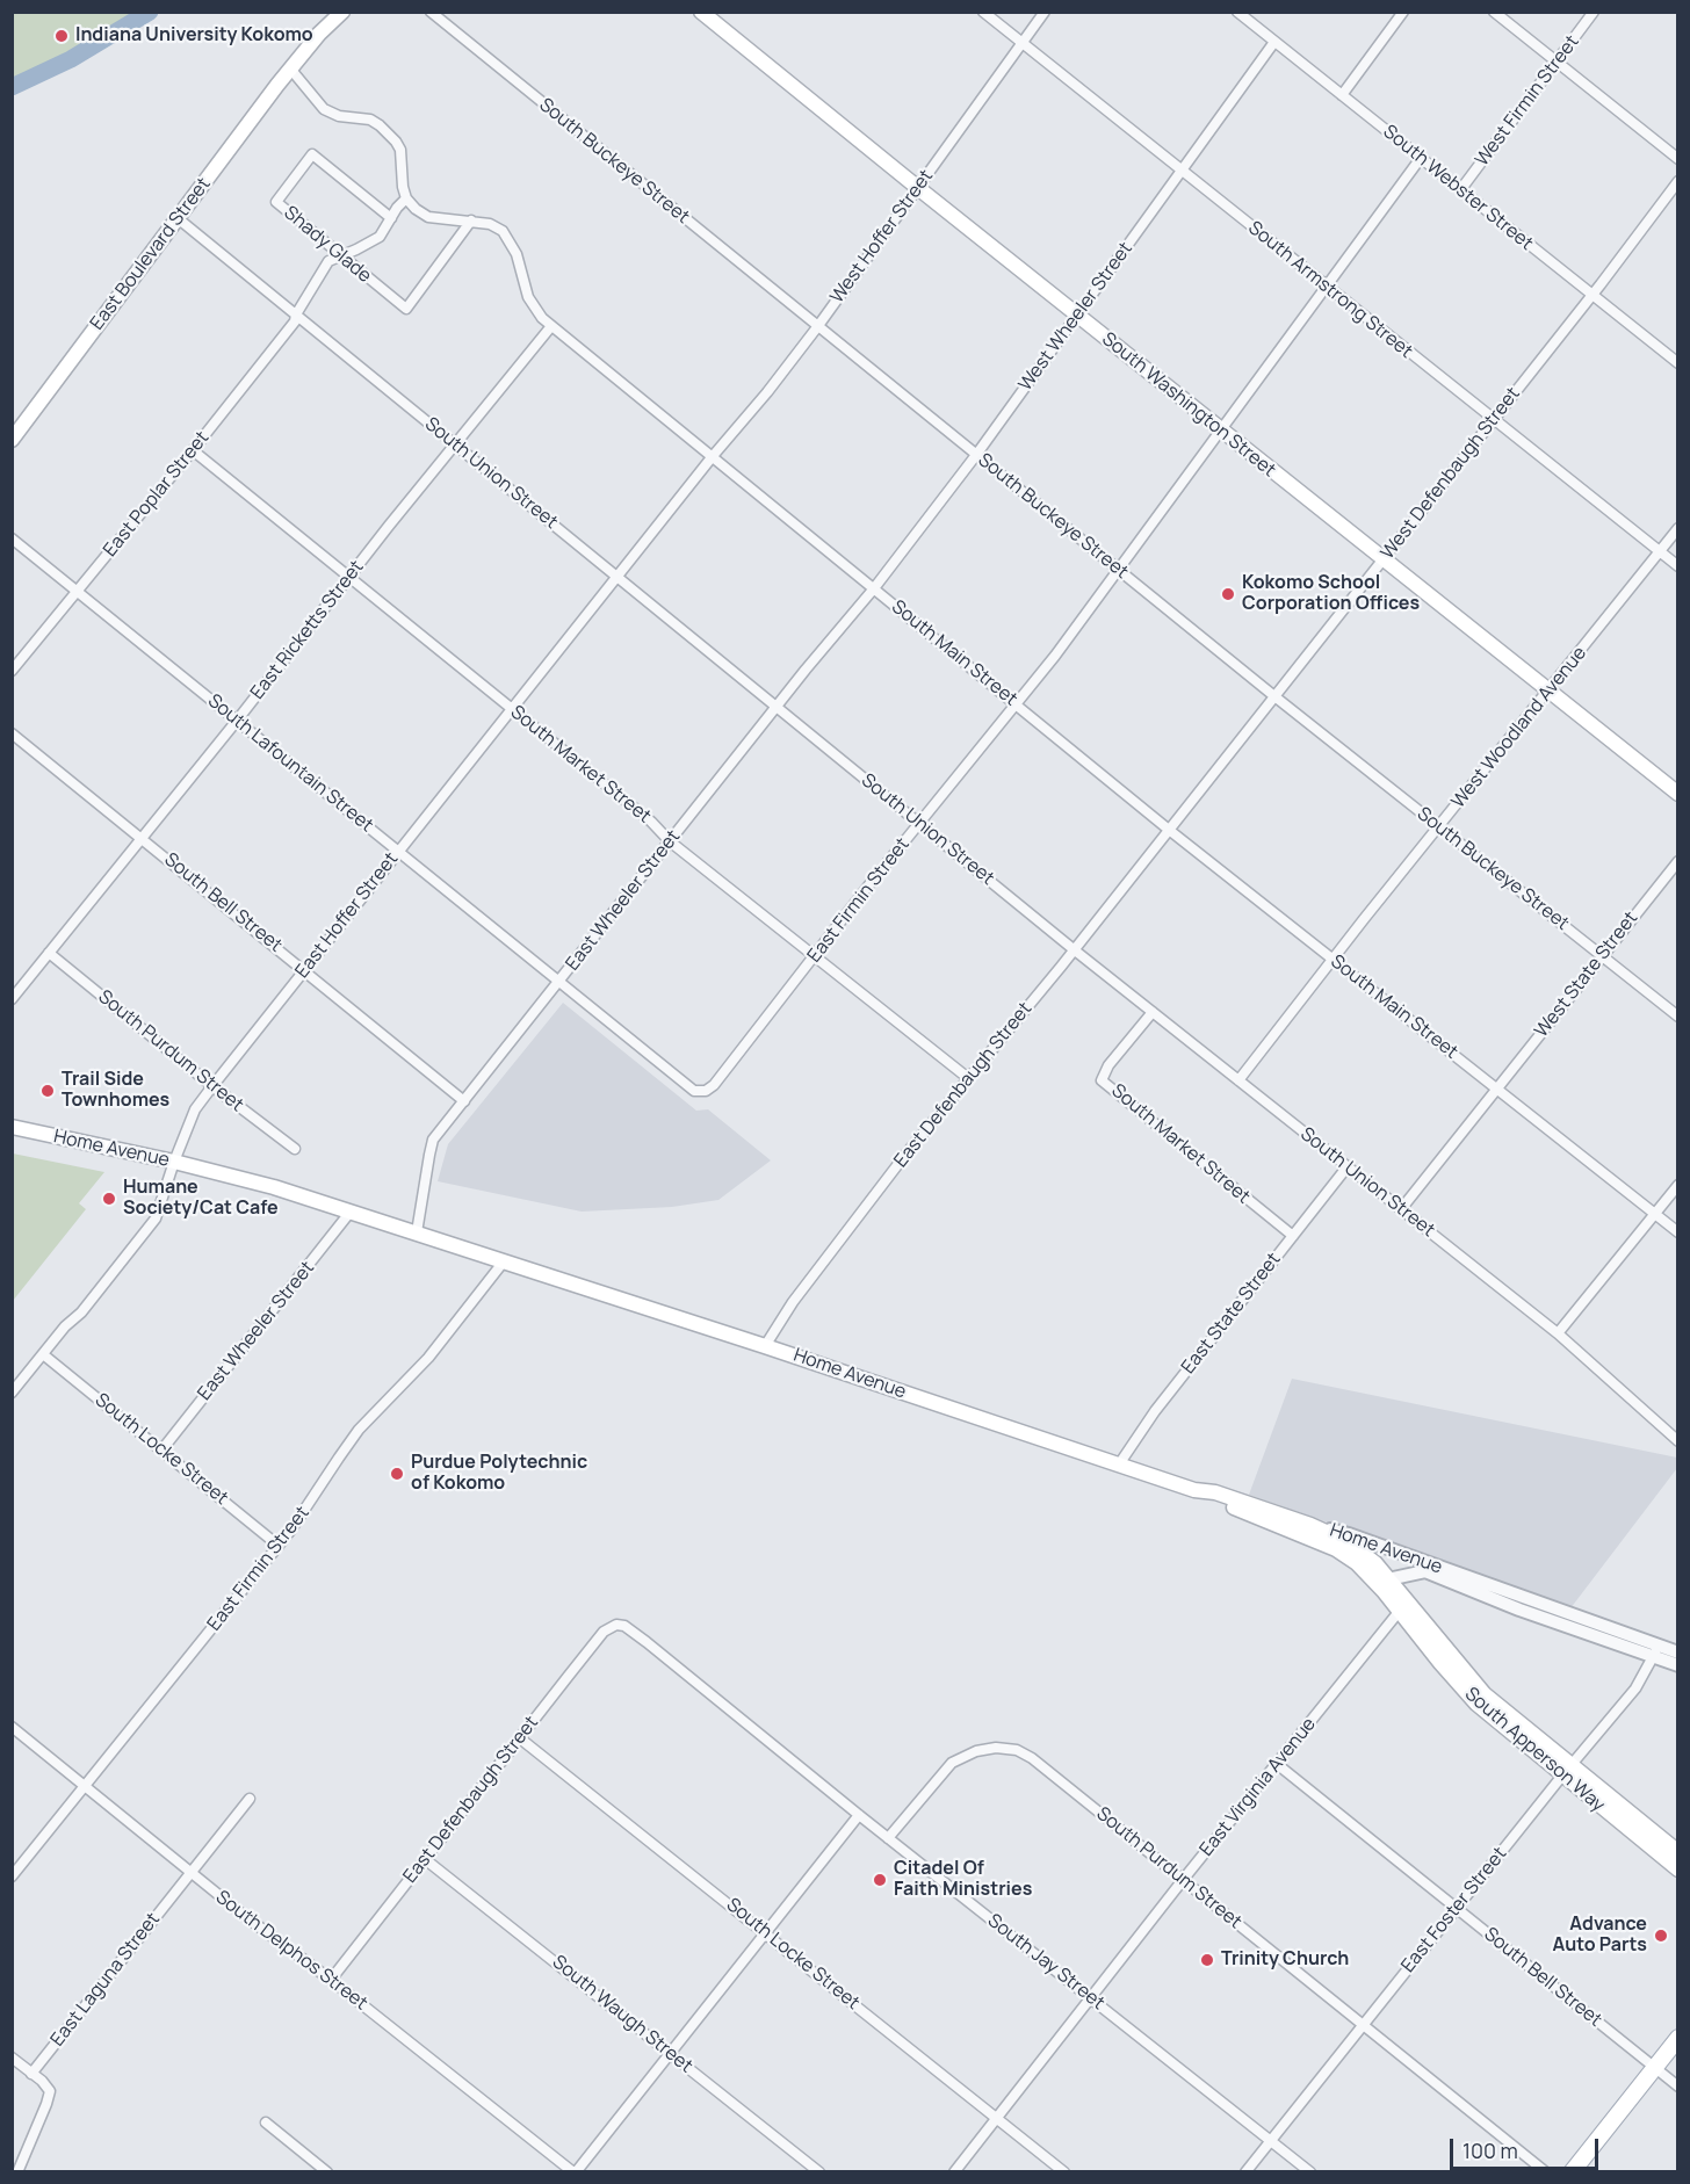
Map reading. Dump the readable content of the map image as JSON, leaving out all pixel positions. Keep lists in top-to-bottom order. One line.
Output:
{"streets":{"main road":["East Boulevard Street","South Washington Street","Home Avenue","South Apperson Way"],"street":["West Firmin Street","South Buckeye Street","South Webster Street","West Hoffer Street","Shady Glade","South Armstrong Street","West Wheeler Street","South Union Street","West Defenbaugh Street","East Poplar Street","East Ricketts Street","South Main Street","West Woodland Avenue","South Lafountain Street","South Market Street","East Wheeler Street","East Firmin Street","South Bell Street","East Hoffer Street","West State Street","South Purdum Street","East Defenbaugh Street","East State Street","South Locke Street","East Virginia Avenue","East Foster Street","South Delphos Street","South Jay Street","East Laguna Street","South Waugh Street"]},"crossings":[["West Firmin Street","South Webster Street"],["South Buckeye Street","West Hoffer Street"],["South Buckeye Street","West Wheeler Street"],["South Buckeye Street","West Defenbaugh Street"],["South Buckeye Street","West Woodland Avenue"],["South Buckeye Street","West State Street"],["South Webster Street","West Wheeler Street"],["South Webster Street","West Defenbaugh Street"],["West Hoffer Street","South Armstrong Street"],["West Hoffer Street","South Washington Street"],["West Hoffer Street","South Main Street"],["West Hoffer Street","East Hoffer Street"],["Shady Glade","East Poplar Street"],["Shady Glade","South Main Street"],["East Boulevard Street","South Union Street"],["South Armstrong Street","West Wheeler Street"],["South Armstrong Street","West Defenbaugh Street"],["South Armstrong Street","West Woodland Avenue"],["West Wheeler Street","South Washington Street"],["West Wheeler Street","South Main Street"],["West Wheeler Street","East Wheeler Street"],["South Washington Street","West Defenbaugh Street"],["South Washington Street","West Woodland Avenue"],["South Union Street","East Poplar Street"],["South Union Street","East Ricketts Street"],["South Union Street","West Woodland Avenue"],["South Union Street","South Market Street"],["South Union Street","East Wheeler Street"],["South Union Street","East Firmin Street"],["South Union Street","East Hoffer Street"],["South Union Street","East Defenbaugh Street"],["South Union Street","East State Street"],["West Defenbaugh Street","South Main Street"],["West Defenbaugh Street","East Defenbaugh Street"],["East Poplar Street","South Lafountain Street"],["East Poplar Street","South Market Street"],["East Ricketts Street","South Main Street"],["East Ricketts Street","South Lafountain Street"],["East Ricketts Street","South Market Street"],["East Ricketts Street","South Bell Street"],["East Ricketts Street","South Purdum Street"],["South Main Street","West Woodland Avenue"],["South Main Street","East Wheeler Street"],["South Main Street","East Firmin Street"],["South Main Street","East Hoffer Street"],["South Main Street","West State Street"],["South Main Street","East Defenbaugh Street"],["South Lafountain Street","East Wheeler Street"],["South Lafountain Street","East Firmin Street"],["South Lafountain Street","East Hoffer Street"],["South Market Street","East Wheeler Street"],["South Market Street","East Firmin Street"],["South Market Street","East Hoffer Street"],["South Market Street","East Defenbaugh Street"],["South Market Street","East State Street"],["East Wheeler Street","South Bell Street"],["East Wheeler Street","Home Avenue"],["East Wheeler Street","South Locke Street"],["East Firmin Street","Home Avenue"],["East Firmin Street","South Locke Street"],["East Firmin Street","South Delphos Street"],["South Bell Street","East Hoffer Street"],["South Bell Street","East Virginia Avenue"],["South Bell Street","East Foster Street"],["East Hoffer Street","South Purdum Street"],["East Hoffer Street","Home Avenue"],["East Hoffer Street","South Locke Street"],["South Purdum Street","East Virginia Avenue"],["South Purdum Street","East Foster Street"],["South Purdum Street","South Jay Street"],["East Defenbaugh Street","Home Avenue"],["East Defenbaugh Street","South Locke Street"],["East Defenbaugh Street","South Delphos Street"],["East Defenbaugh Street","South Jay Street"],["East Defenbaugh Street","South Waugh Street"],["Home Avenue","East State Street"],["Home Avenue","South Apperson Way"],["Home Avenue","East Foster Street"],["South Locke Street","East Virginia Avenue"],["South Apperson Way","East Virginia Avenue"],["South Apperson Way","East Foster Street"],["East Virginia Avenue","South Jay Street"],["East Foster Street","South Jay Street"],["South Delphos Street","East Laguna Street"]],"places":["Indiana University Kokomo","Kokomo School Corporation Offices","Trail Side Townhomes","Humane Society/Cat Cafe","Purdue Polytechnic of Kokomo","Citadel Of Faith Ministries","Advance Auto Parts","Trinity Church"],"scale_bar":"100 m"}
